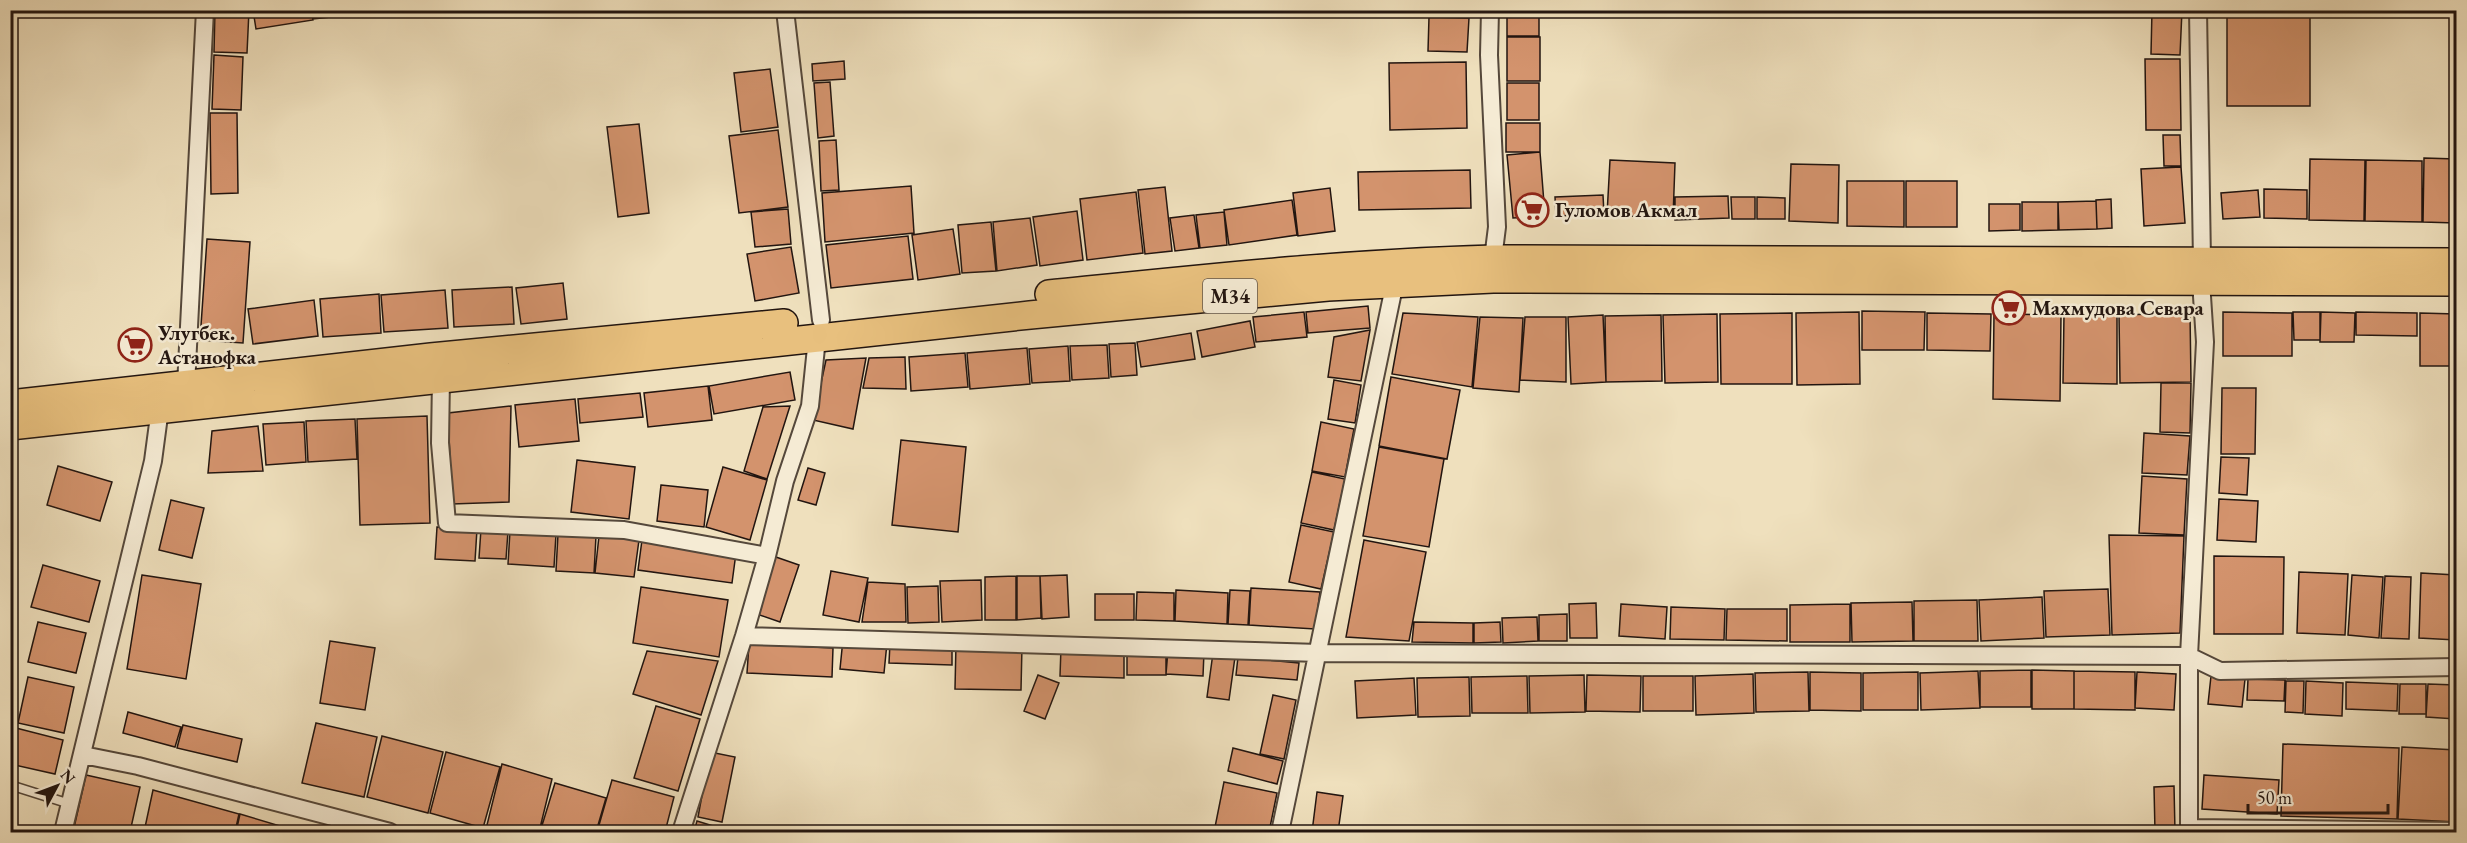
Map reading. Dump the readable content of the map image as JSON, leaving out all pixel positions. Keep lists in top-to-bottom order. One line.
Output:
{"streets":{"main road":["M34"]},"places":{"supermarket":["Гуломов Акмал","Махмудова Севара","Улугбек. Астанофка"]},"scale_bar":"50 m","north":"top right"}
